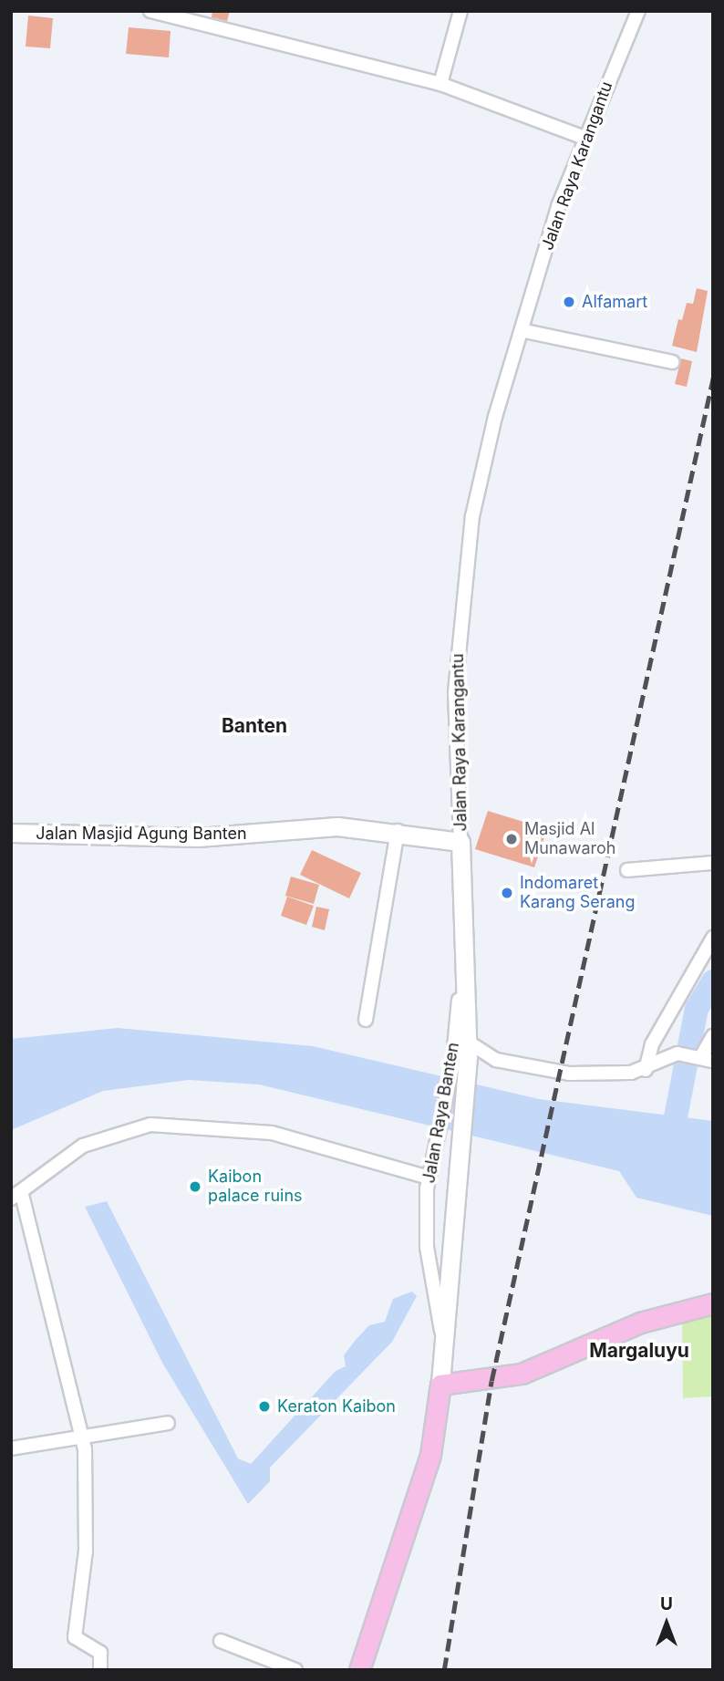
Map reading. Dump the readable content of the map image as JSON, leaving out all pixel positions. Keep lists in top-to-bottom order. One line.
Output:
{"streets":{"main road":["Jalan Raya Karangantu","Jalan Masjid Agung Banten","Jalan Raya Banten"]},"crossings":[["Jalan Raya Karangantu","Jalan Masjid Agung Banten"],["Jalan Raya Karangantu","Jalan Raya Banten"]],"districts":["Banten","Margaluyu"],"places":["Alfamart","Masjid Al Munawaroh","Indomaret Karang Serang","Kaibon palace ruins","Keraton Kaibon"],"north":"top"}
